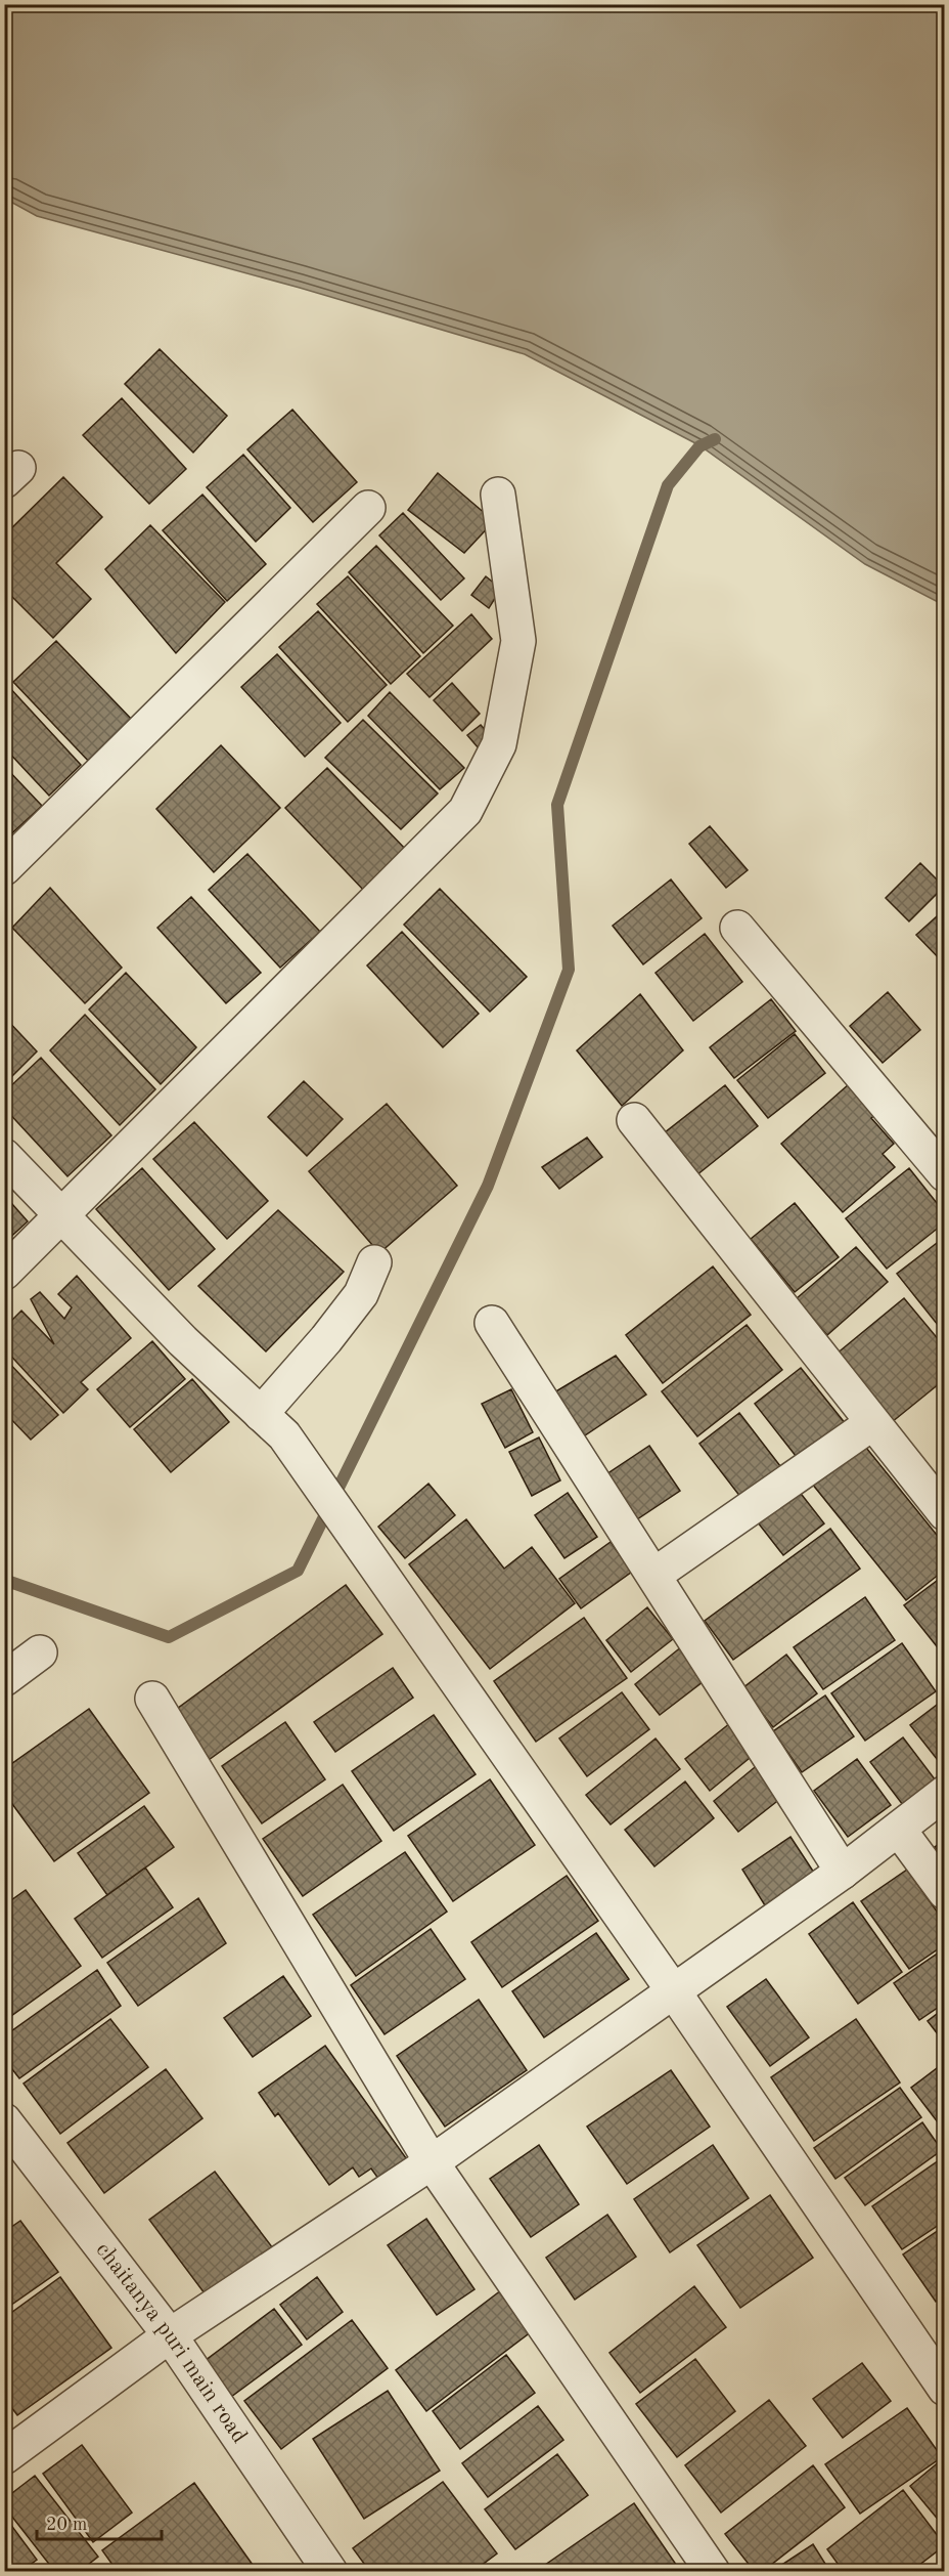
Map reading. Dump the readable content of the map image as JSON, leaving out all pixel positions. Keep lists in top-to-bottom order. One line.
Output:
{"streets":{"street":["chaitanya puri main road"]},"scale_bar":"20 m"}
